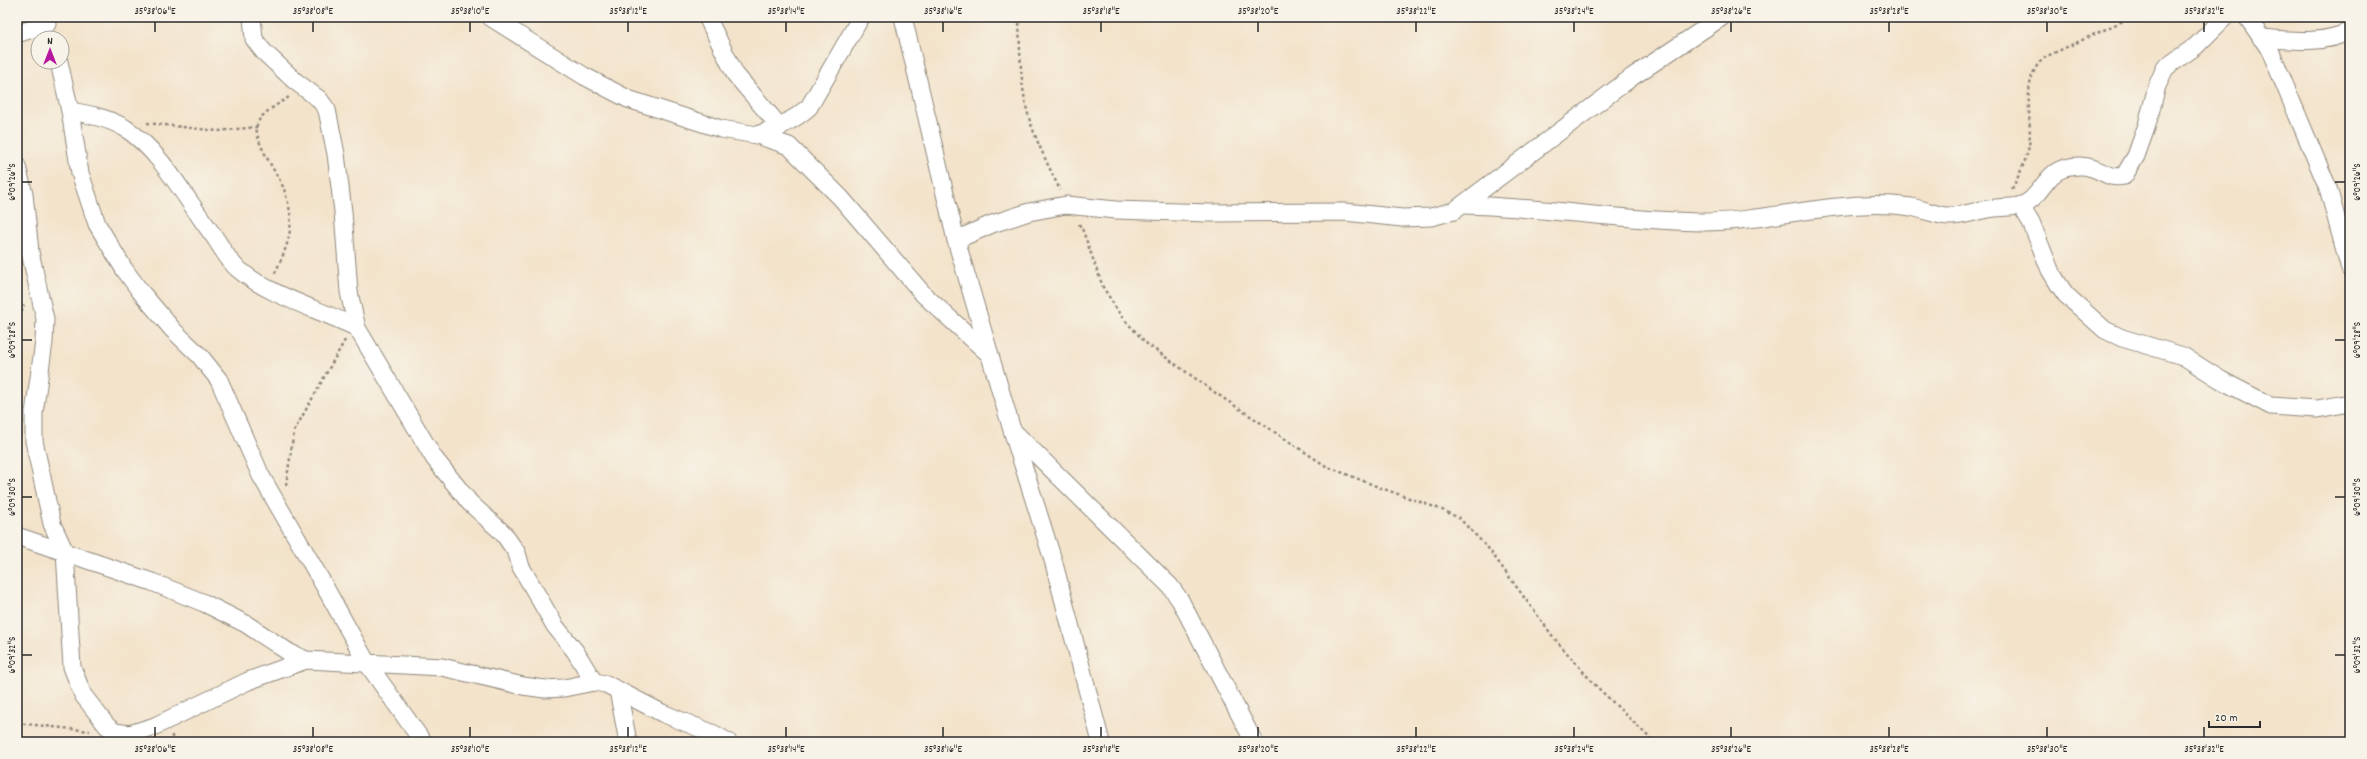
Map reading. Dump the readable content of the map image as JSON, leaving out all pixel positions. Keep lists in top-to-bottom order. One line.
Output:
{"scale_bar":"20 m","north":"top","coordinates":["35°38'06\"E","35°38'08\"E","35°38'10\"E","35°38'12\"E","35°38'14\"E","35°38'16\"E","35°38'18\"E","35°38'20\"E","35°38'22\"E","35°38'24\"E","35°38'26\"E","35°38'28\"E","35°38'30\"E","35°38'32\"E","6°09'26\"S","6°09'28\"S","6°09'30\"S","6°09'32\"S"]}
